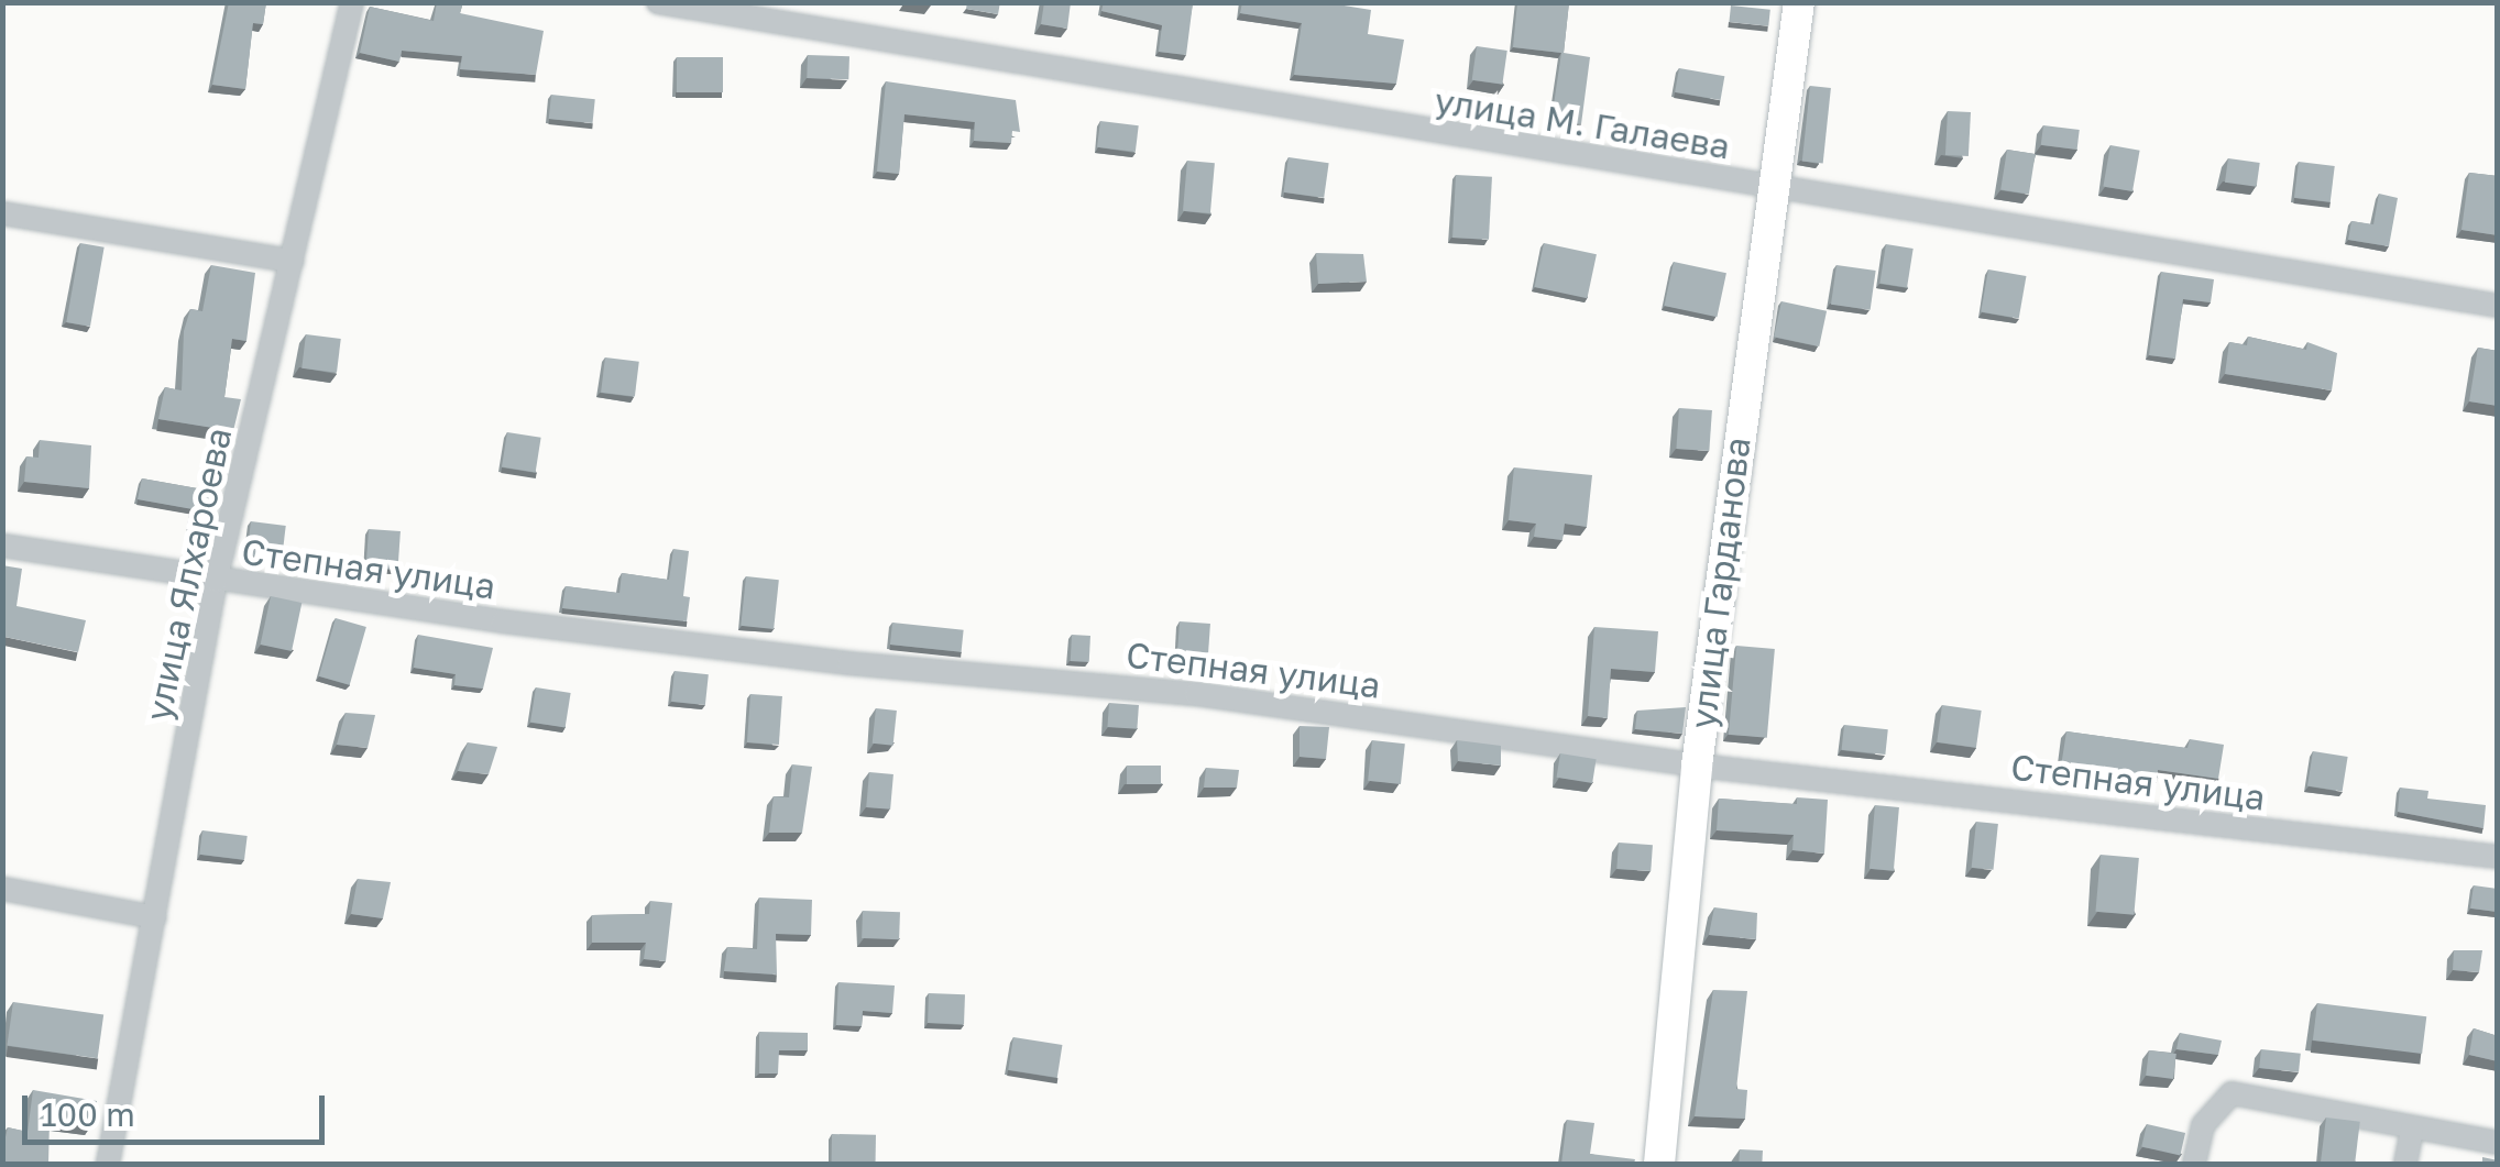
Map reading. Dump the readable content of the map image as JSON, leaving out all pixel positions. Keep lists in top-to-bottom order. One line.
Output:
{"streets":{"street":["улица М. Галаева","Степная улица","улица Ялхароева","улица Гарданова"]},"crossings":[["улица М. Галаева","улица Гарданова"],["Степная улица","улица Ялхароева"],["Степная улица","улица Гарданова"]],"scale_bar":"100 m"}
